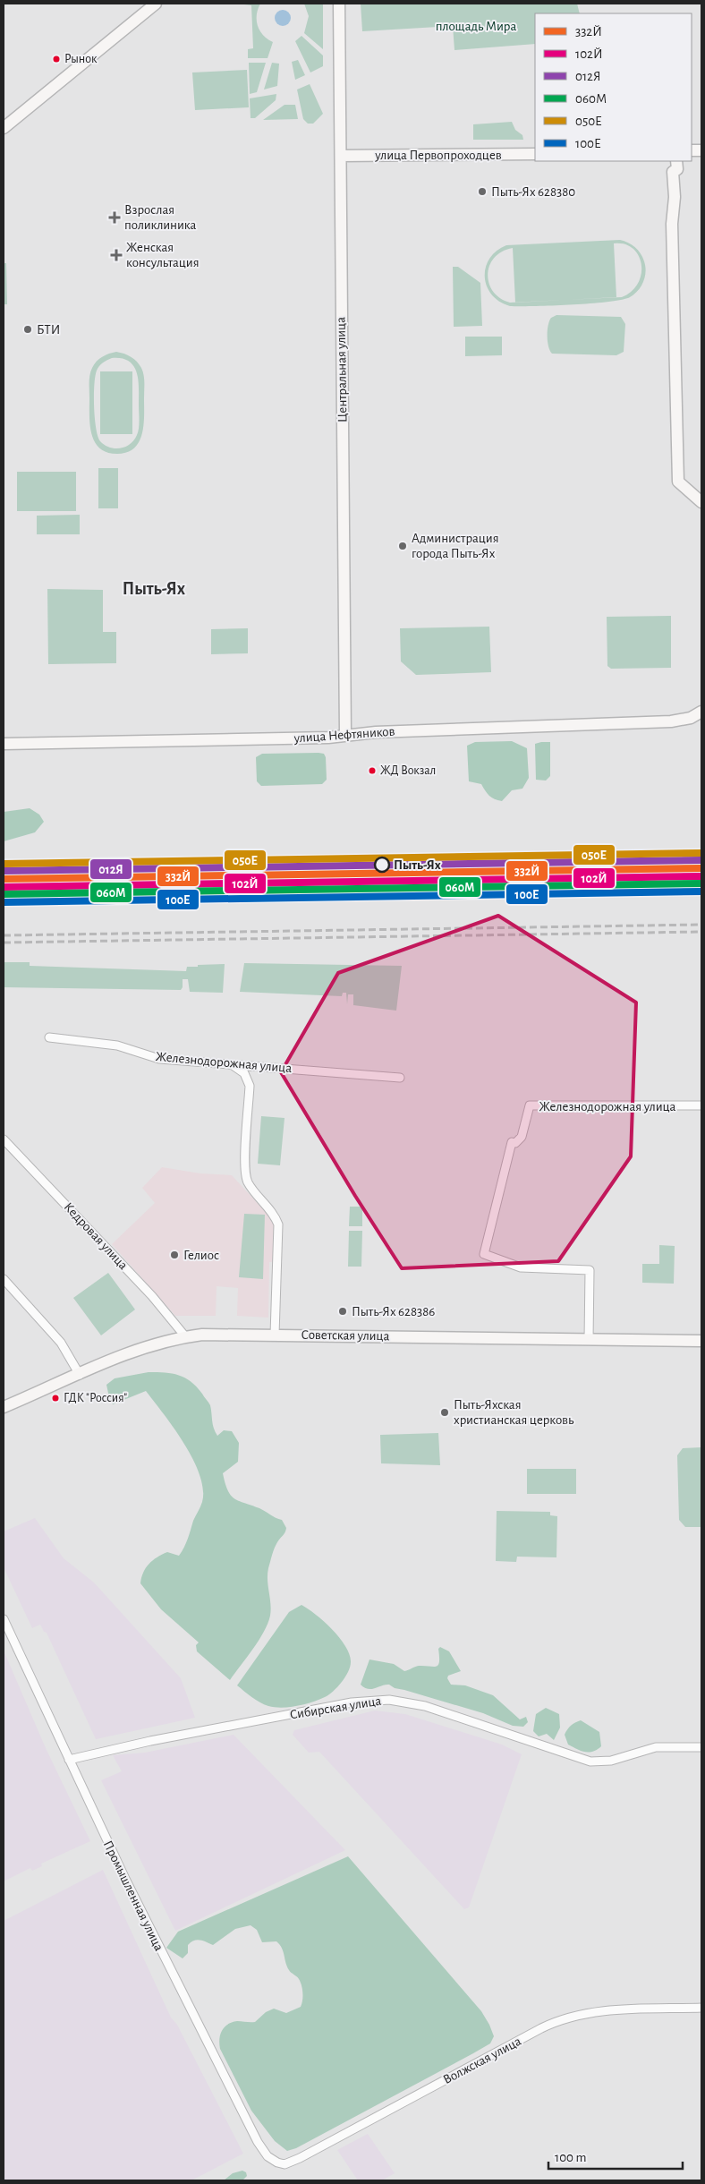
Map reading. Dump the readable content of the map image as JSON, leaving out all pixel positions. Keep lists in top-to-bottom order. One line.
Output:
{"streets":{"street":["улица Первопроходцев","Центральная улица","улица Нефтяников","Железнодорожная улица","Кедровая улица","Советская улица","Сибирская улица","Промышленная улица","Волжская улица"]},"crossings":[["улица Первопроходцев","Центральная улица"],["Центральная улица","улица Нефтяников"],["Железнодорожная улица","Советская улица"],["Кедровая улица","Советская улица"],["Сибирская улица","Промышленная улица"],["Промышленная улица","Волжская улица"]],"districts":["Пыть-Ях"],"parks":["площадь Мира"],"places":{"other":["Рынок","Пыть-Ях 628380","БТИ","Администрация города Пыть-Ях","ЖД Вокзал","Пыть-Ях","Гелиос","Пыть-Ях 628386","ГДК \"Россия\"","Пыть-Яхская христианская церковь"],"health":["Взрослая поликлиника","Женская консультация"]},"lines":["transit line 050Е","transit line 012Я","transit line 332Й","transit line 102Й","transit line 060М","transit line 100Е"],"legend":["332Й","102Й","012Я","060М","050Е","100Е"],"scale_bar":"100 m"}
